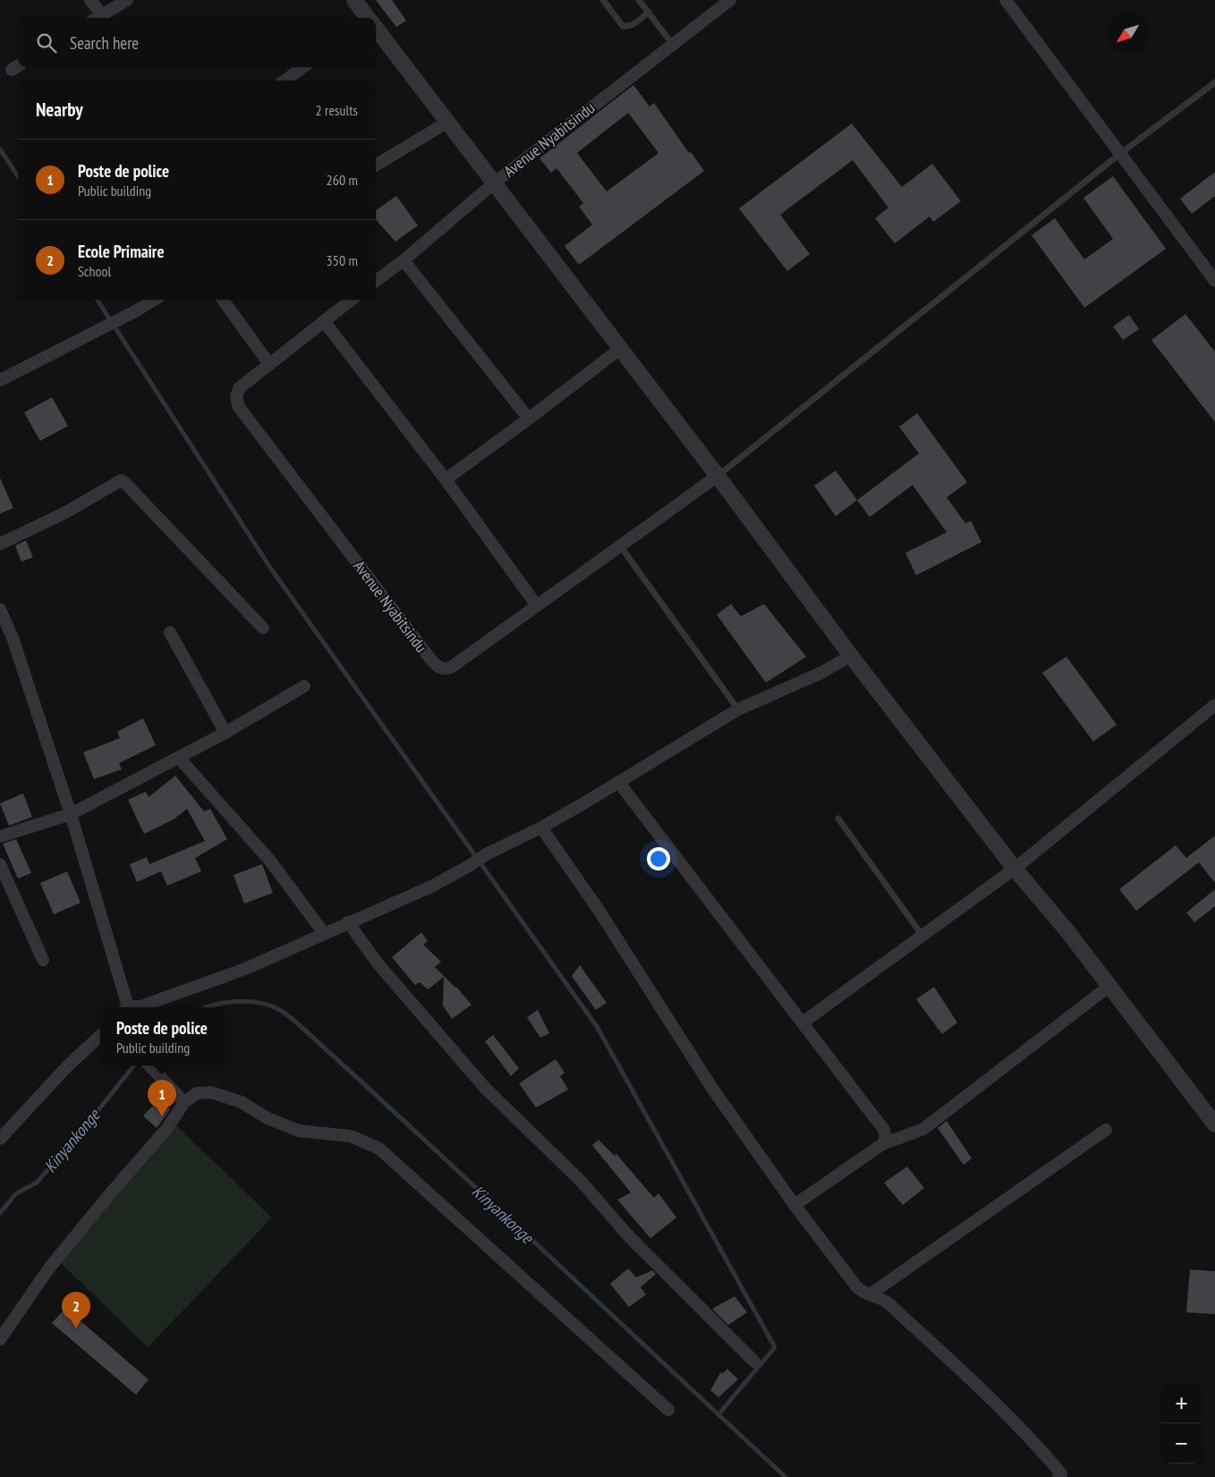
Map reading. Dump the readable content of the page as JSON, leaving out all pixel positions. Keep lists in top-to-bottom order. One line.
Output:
{"streets":{"street":["Avenue Nyabitsindu"]},"water":["Kinyankonge"],"north":"bottom left","page":{"search":"Search here","heading":["Nearby","2 results"],"list":[{"mark":"1","name":"Poste de police","note":"Public building","value":"260 m"},{"mark":"2","name":"Ecole Primaire","note":"School","value":"350 m"}],"popup":["Poste de police","Public building"],"pins":["1","2"],"map_buttons":["+","−"]}}
